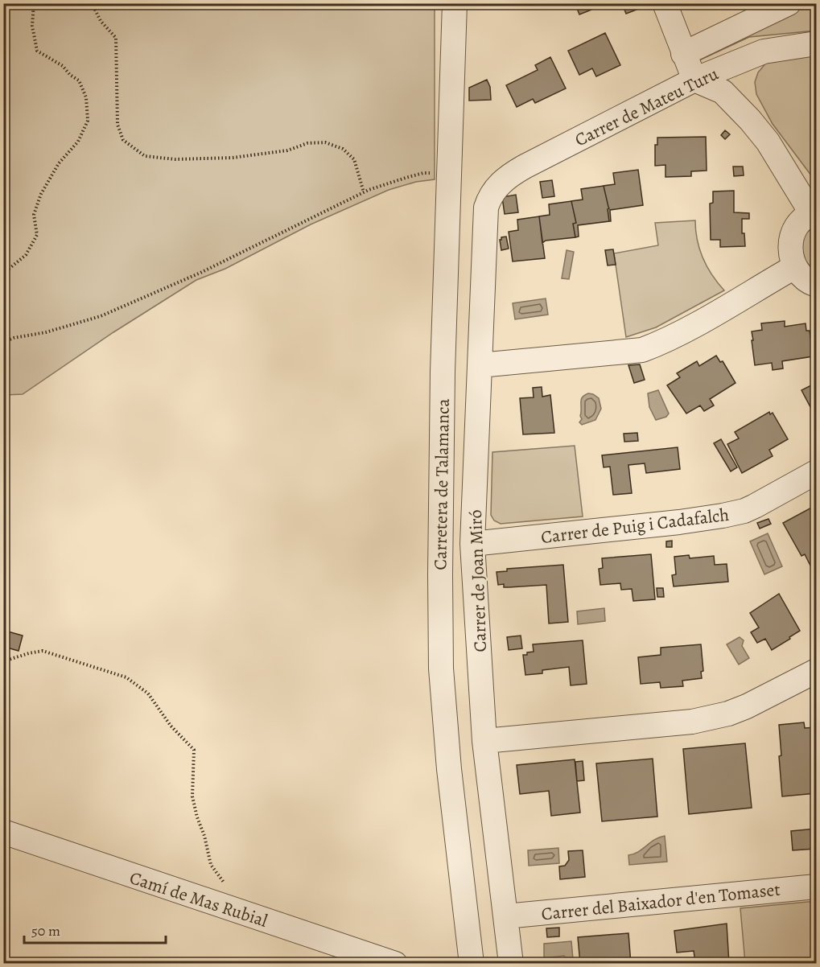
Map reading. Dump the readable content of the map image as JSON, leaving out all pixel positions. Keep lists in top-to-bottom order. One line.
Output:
{"streets":{"street":["Carrer de Mateu Turu","Carretera de Talamanca","Carrer de Puig i Cadafalch","Carrer de Joan Miró","Camí de Mas Rubial","Carrer del Baixador d'en Tomaset"]},"crossings":[["Carrer de Mateu Turu","Carrer de Joan Miró"],["Carrer de Puig i Cadafalch","Carrer de Joan Miró"],["Carrer de Joan Miró","Carrer del Baixador d'en Tomaset"]],"scale_bar":"50 m"}
